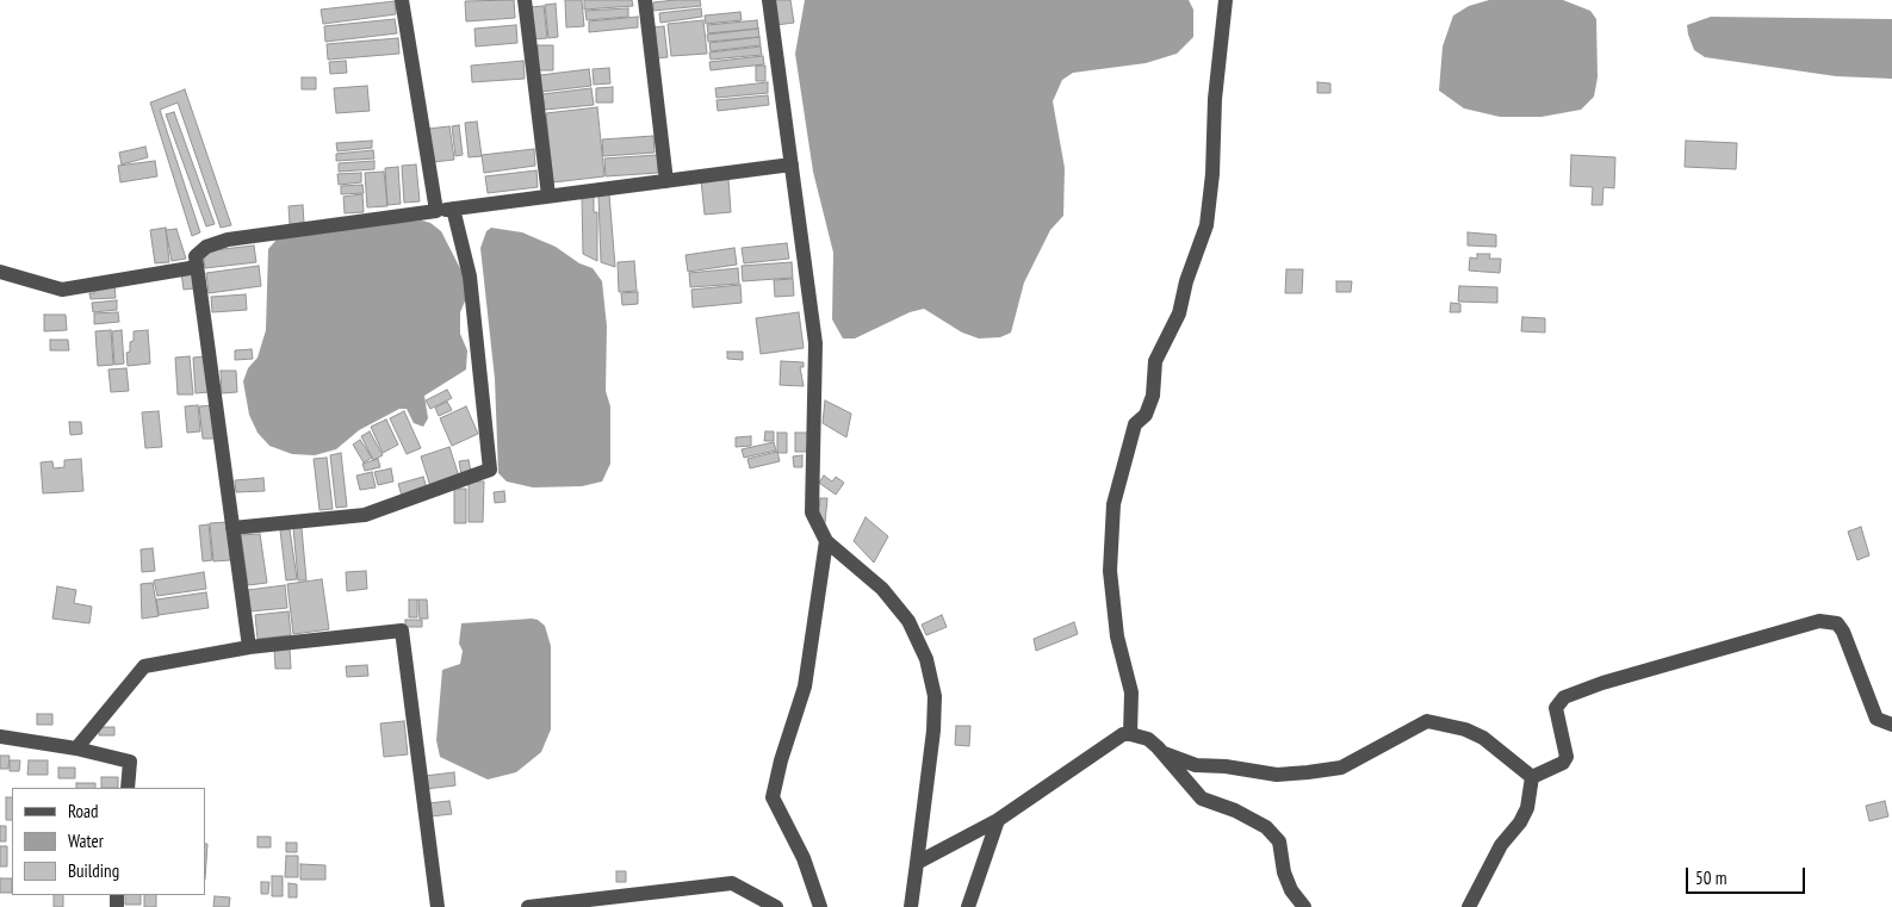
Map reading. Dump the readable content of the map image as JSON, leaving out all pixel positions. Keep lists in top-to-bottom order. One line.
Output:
{"legend":["Road","Water","Building"],"scale_bar":"50 m"}
